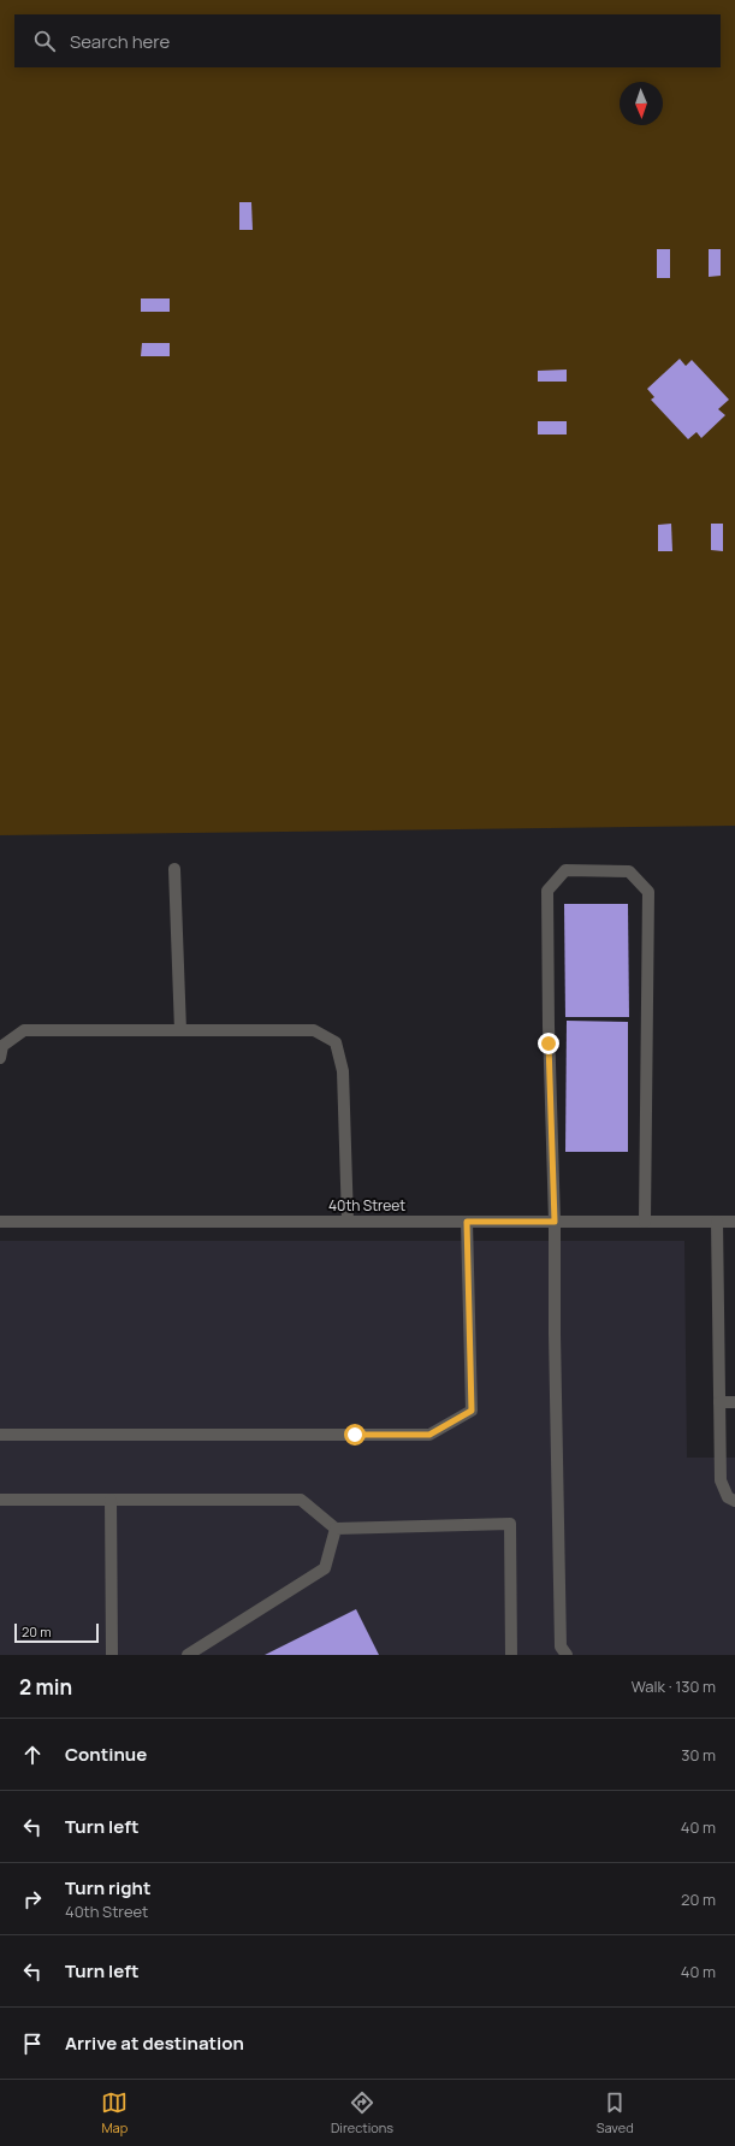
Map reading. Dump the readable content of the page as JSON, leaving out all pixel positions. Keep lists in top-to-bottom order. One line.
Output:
{"streets":{"street":["40th Street"]},"scale_bar":"20 m","north":"bottom","page":{"search":"Search here","scale":"20 m","heading":["2 min","Walk · 130 m"],"list":[["Continue","30 m"],["Turn left","40 m"],["Turn right","40th Street","20 m"],["Turn left","40 m"],"Arrive at destination"],"nav":["Map","Directions","Saved"]}}
